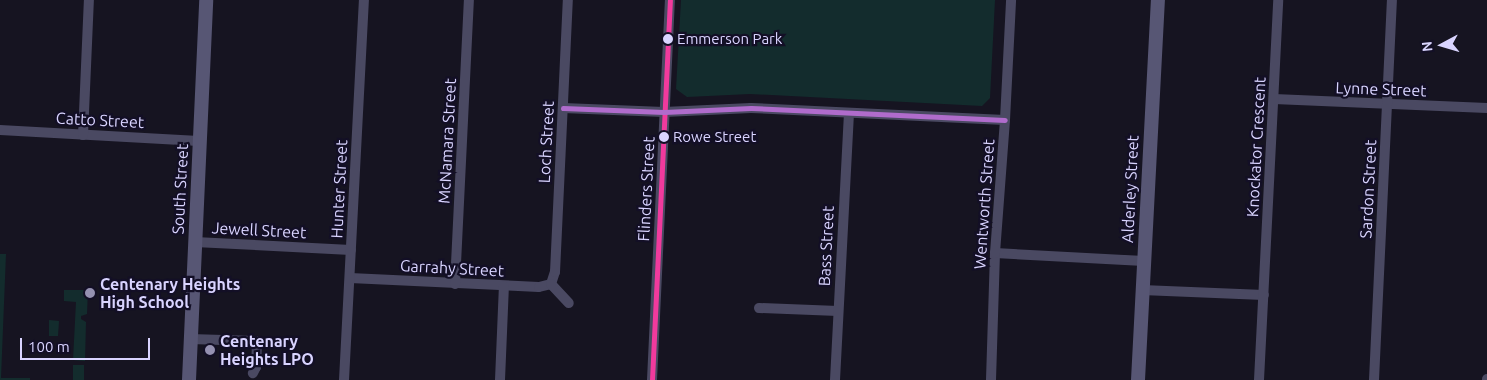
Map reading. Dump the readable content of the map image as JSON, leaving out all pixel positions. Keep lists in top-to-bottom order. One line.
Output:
{"streets":{"street":["Lynne Street","Catto Street","McNamara Street","Loch Street","Knockator Crescent","South Street","Hunter Street","Flinders Street","Alderley Street","Sardon Street","Wentworth Street","Jewell Street","Bass Street","Garrahy Street"]},"crossings":[["Lynne Street","Knockator Crescent"],["Lynne Street","Sardon Street"],["Catto Street","South Street"],["McNamara Street","Garrahy Street"],["Loch Street","Garrahy Street"],["South Street","Jewell Street"],["Hunter Street","Jewell Street"],["Hunter Street","Garrahy Street"]],"places":["Emmerson Park","Rowe Street","Centenary Heights High School","Centenary Heights LPO"],"scale_bar":"100 m","north":"left"}
